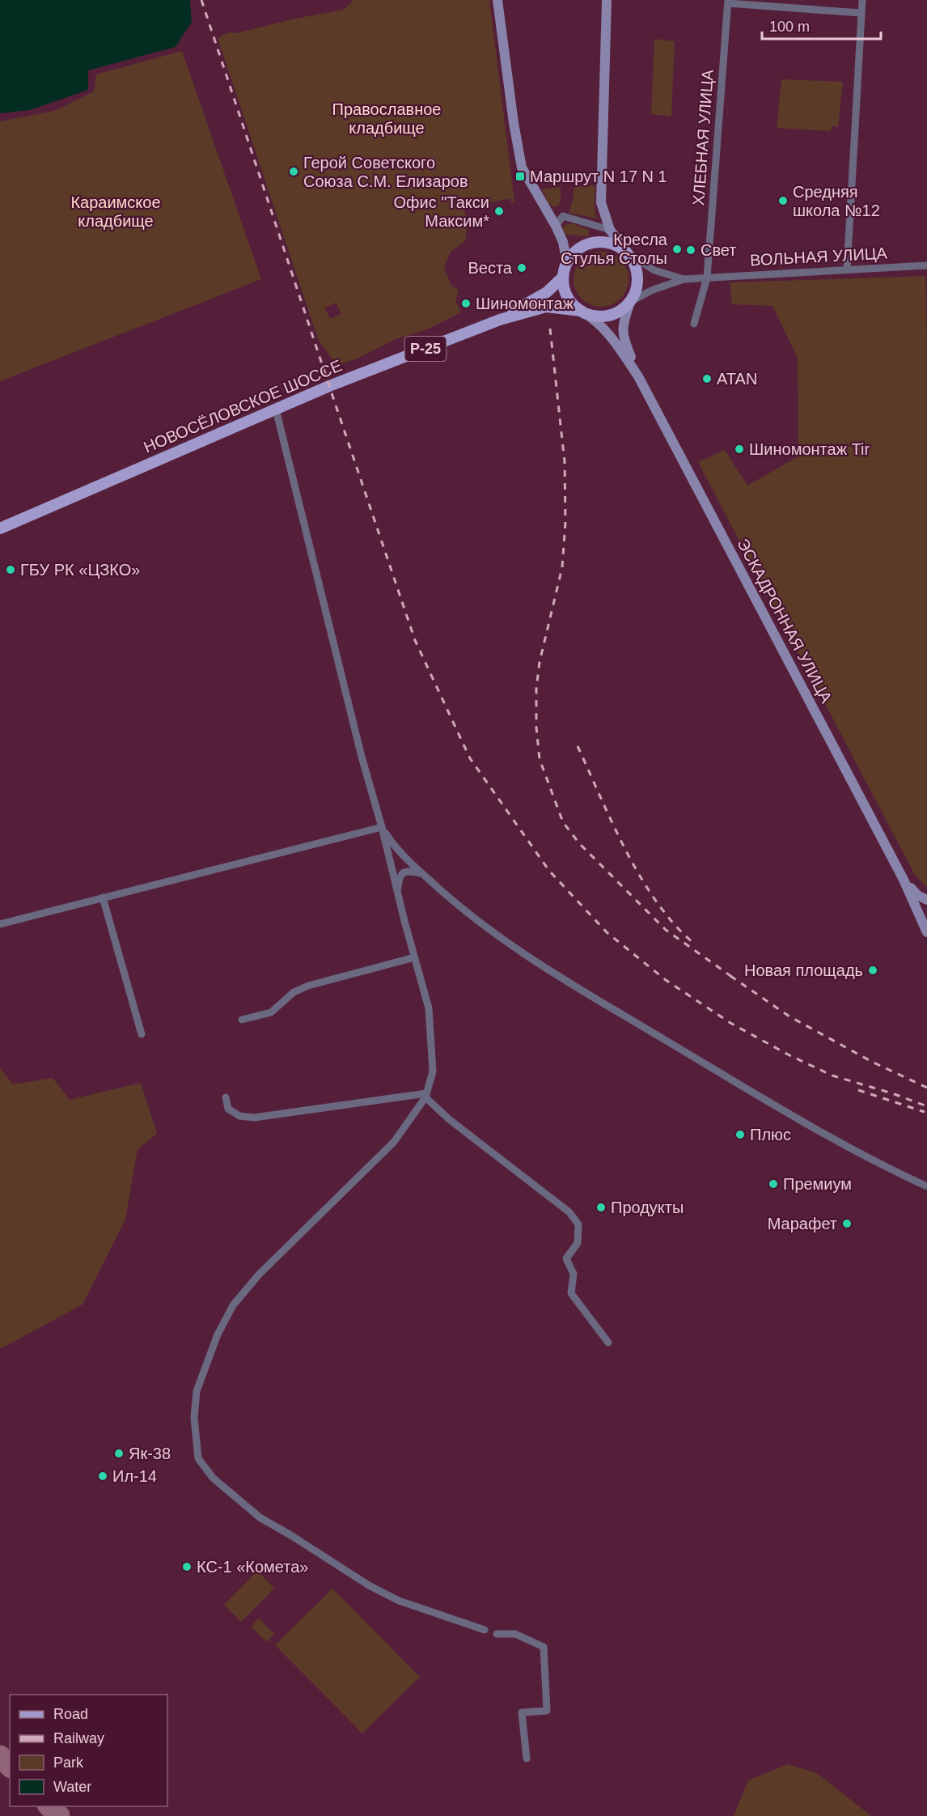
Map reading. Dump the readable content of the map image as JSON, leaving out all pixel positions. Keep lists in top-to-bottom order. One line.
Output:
{"streets":{"main road":["Р-25","НОВОСЁЛОВСКОЕ ШОССЕ","ЭСКАДРОННАЯ УЛИЦА"],"street":["ХЛЕБНАЯ УЛИЦА","ВОЛЬНАЯ УЛИЦА"]},"crossings":[["ХЛЕБНАЯ УЛИЦА","ВОЛЬНАЯ УЛИЦА"]],"parks":["Православное кладбище","Караимское кладбище"],"places":{"other":["Герой Советского Союза С.М. Елизаров","Средняя школа №12","Офис \"Такси Максим*","Кресла Стулья Столы","Свет","Веста","Шиномонтаж","ATAN","Шиномонтаж Tir","ГБУ РК «ЦЗКО»","Новая площадь","Плюс","Премиум","Продукты","Марафет","Як-38","Ил-14","КС-1 «Комета»"],"transit":["Маршрут N 17 N 1"]},"legend":["Road","Railway","Park","Water"],"scale_bar":"100 m"}
